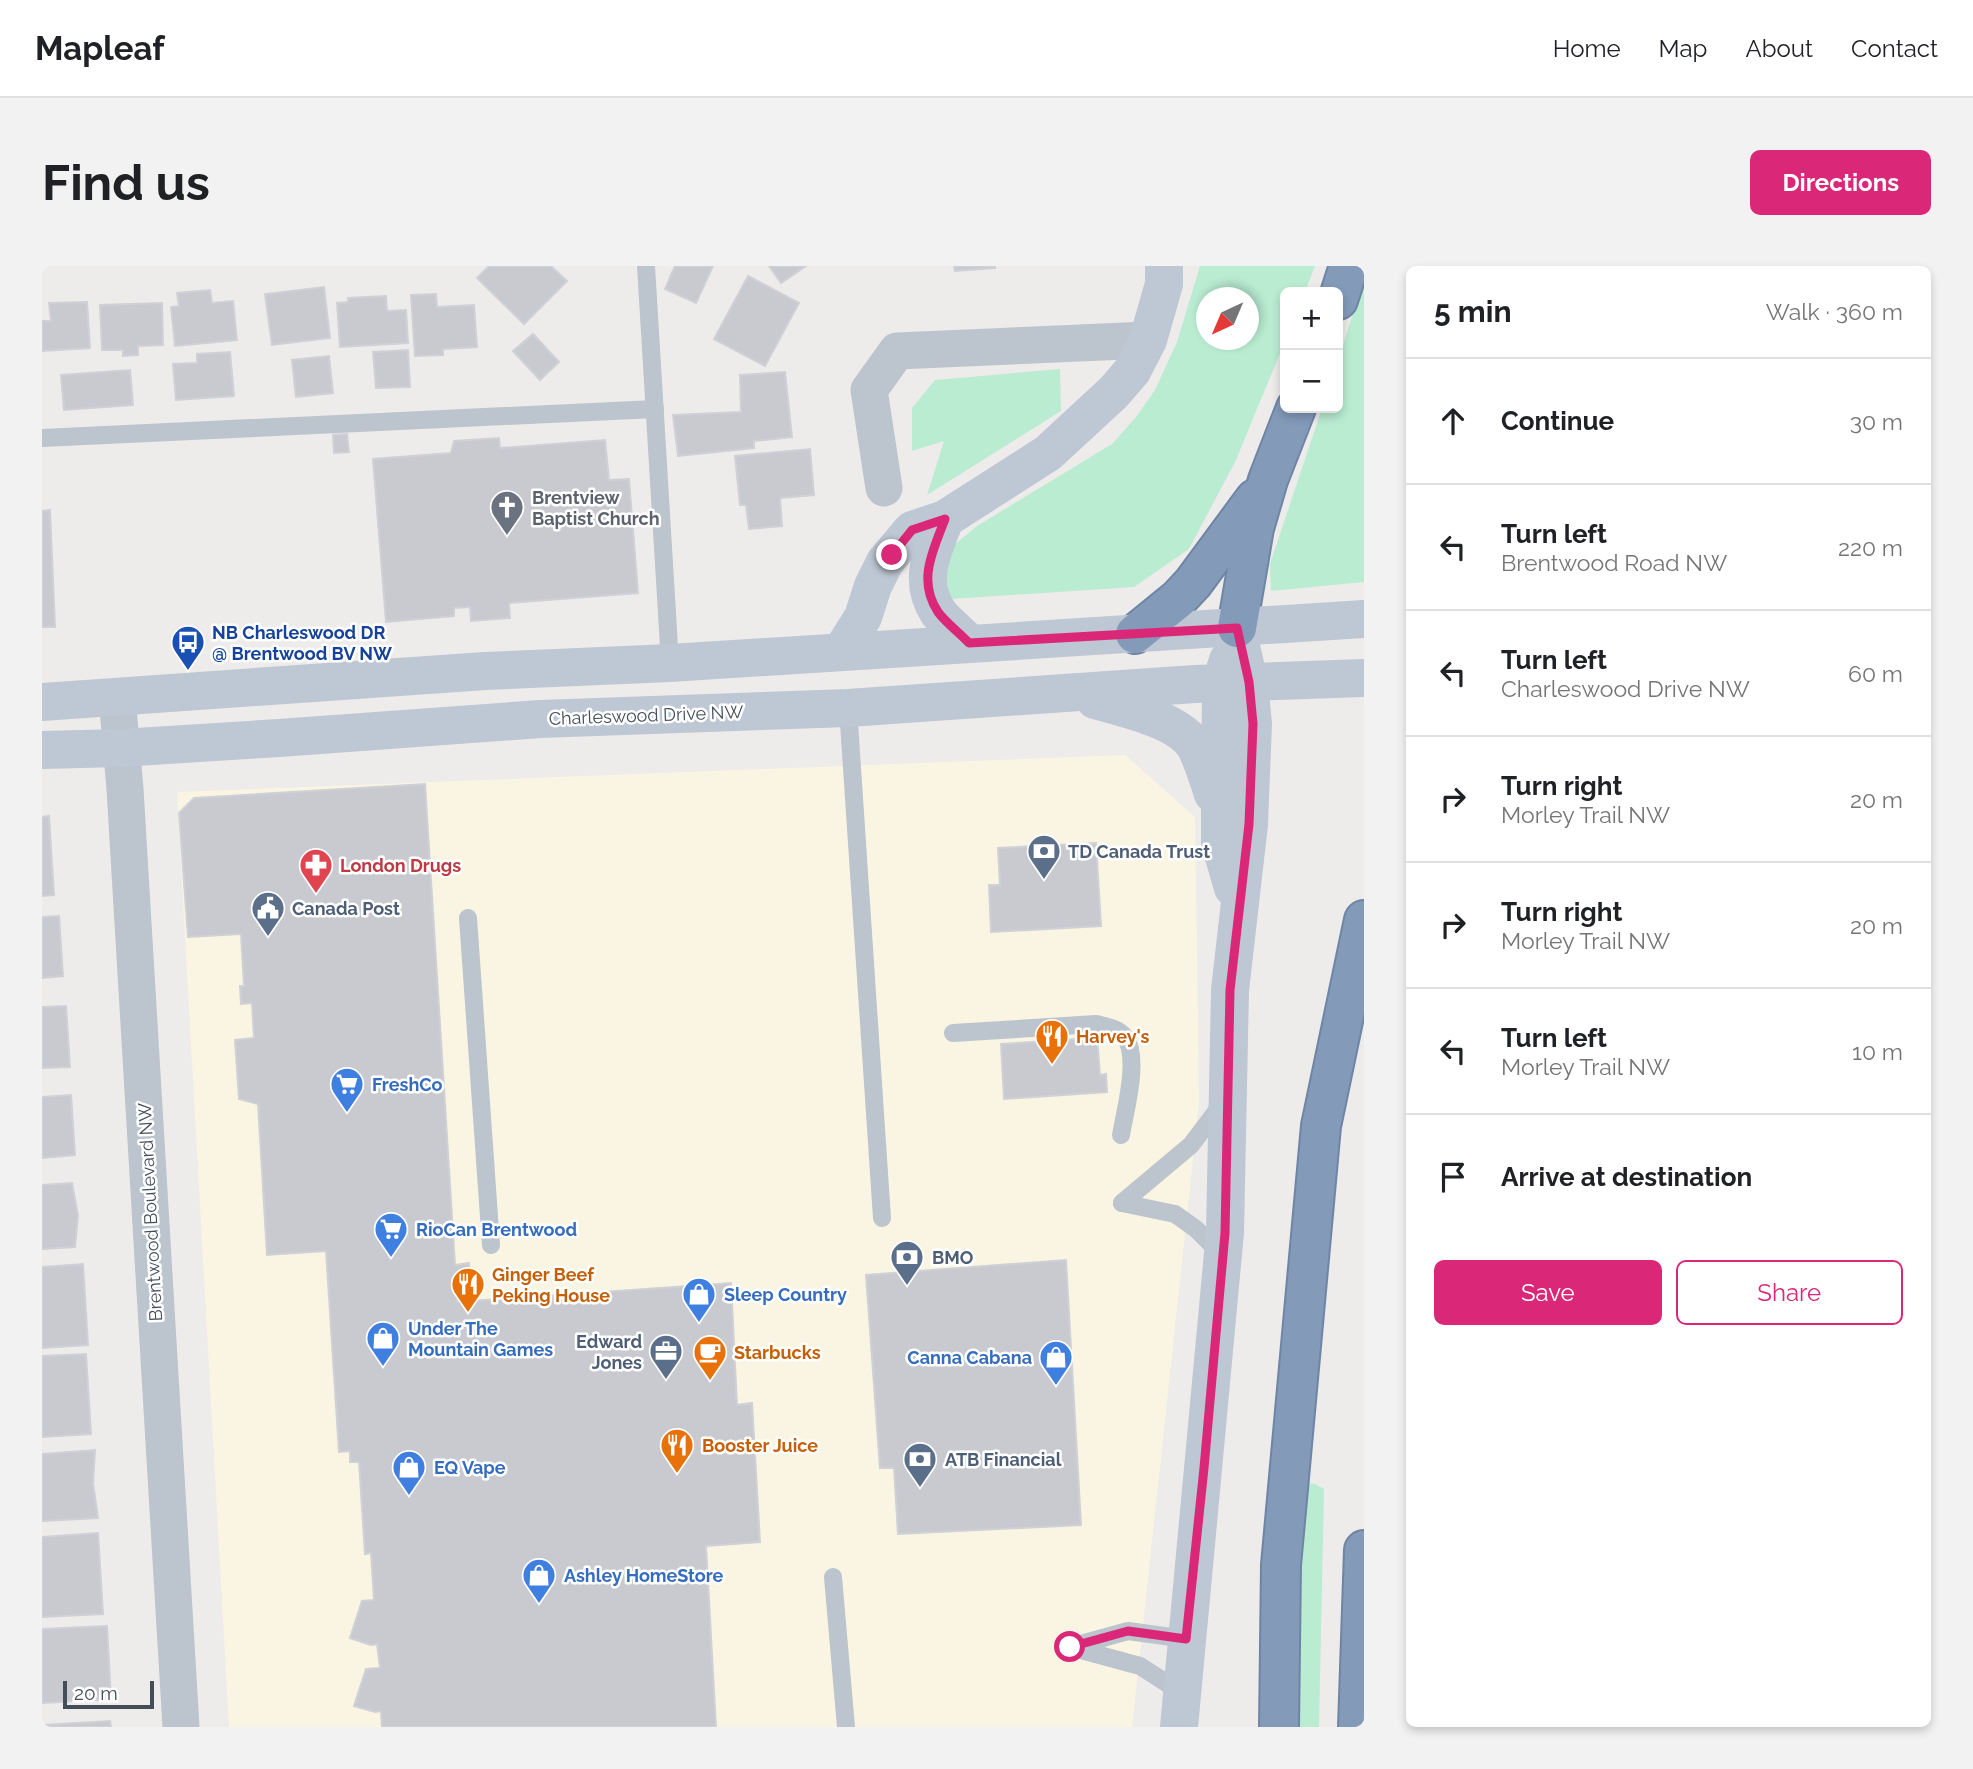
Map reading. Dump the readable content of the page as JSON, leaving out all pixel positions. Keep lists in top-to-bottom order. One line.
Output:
{"streets":{"street":["Charleswood Drive NW","Brentwood Boulevard NW"]},"crossings":[["Charleswood Drive NW","Brentwood Boulevard NW"]],"places":{"church":["Brentview Baptist Church"],"bus stop":["NB Charleswood DR @ Brentwood BV NW"],"bank":["TD Canada Trust","BMO","ATB Financial"],"pharmacy":["London Drugs"],"public building":["Canada Post"],"restaurant":["Harvey's","Ginger Beef Peking House","Booster Juice"],"supermarket":["FreshCo","RioCan Brentwood"],"shop":["Sleep Country","Under The Mountain Games","Canna Cabana","EQ Vape","Ashley HomeStore"],"office":["Edward Jones"],"cafe":["Starbucks"]},"scale_bar":"20 m","north":"bottom left","page":{"header":"Mapleaf","nav":["Home","Map","About","Contact"],"buttons":["Directions",["Save","Share"]],"title":"Find us","heading":["5 min","Walk · 360 m"],"map_buttons":["+","−"],"list":[["Continue","30 m"],["Turn left","Brentwood Road NW","220 m"],["Turn left","Charleswood Drive NW","60 m"],["Turn right","Morley Trail NW","20 m"],["Turn right","Morley Trail NW","20 m"],["Turn left","Morley Trail NW","10 m"],"Arrive at destination"],"scale":"20 m"}}
